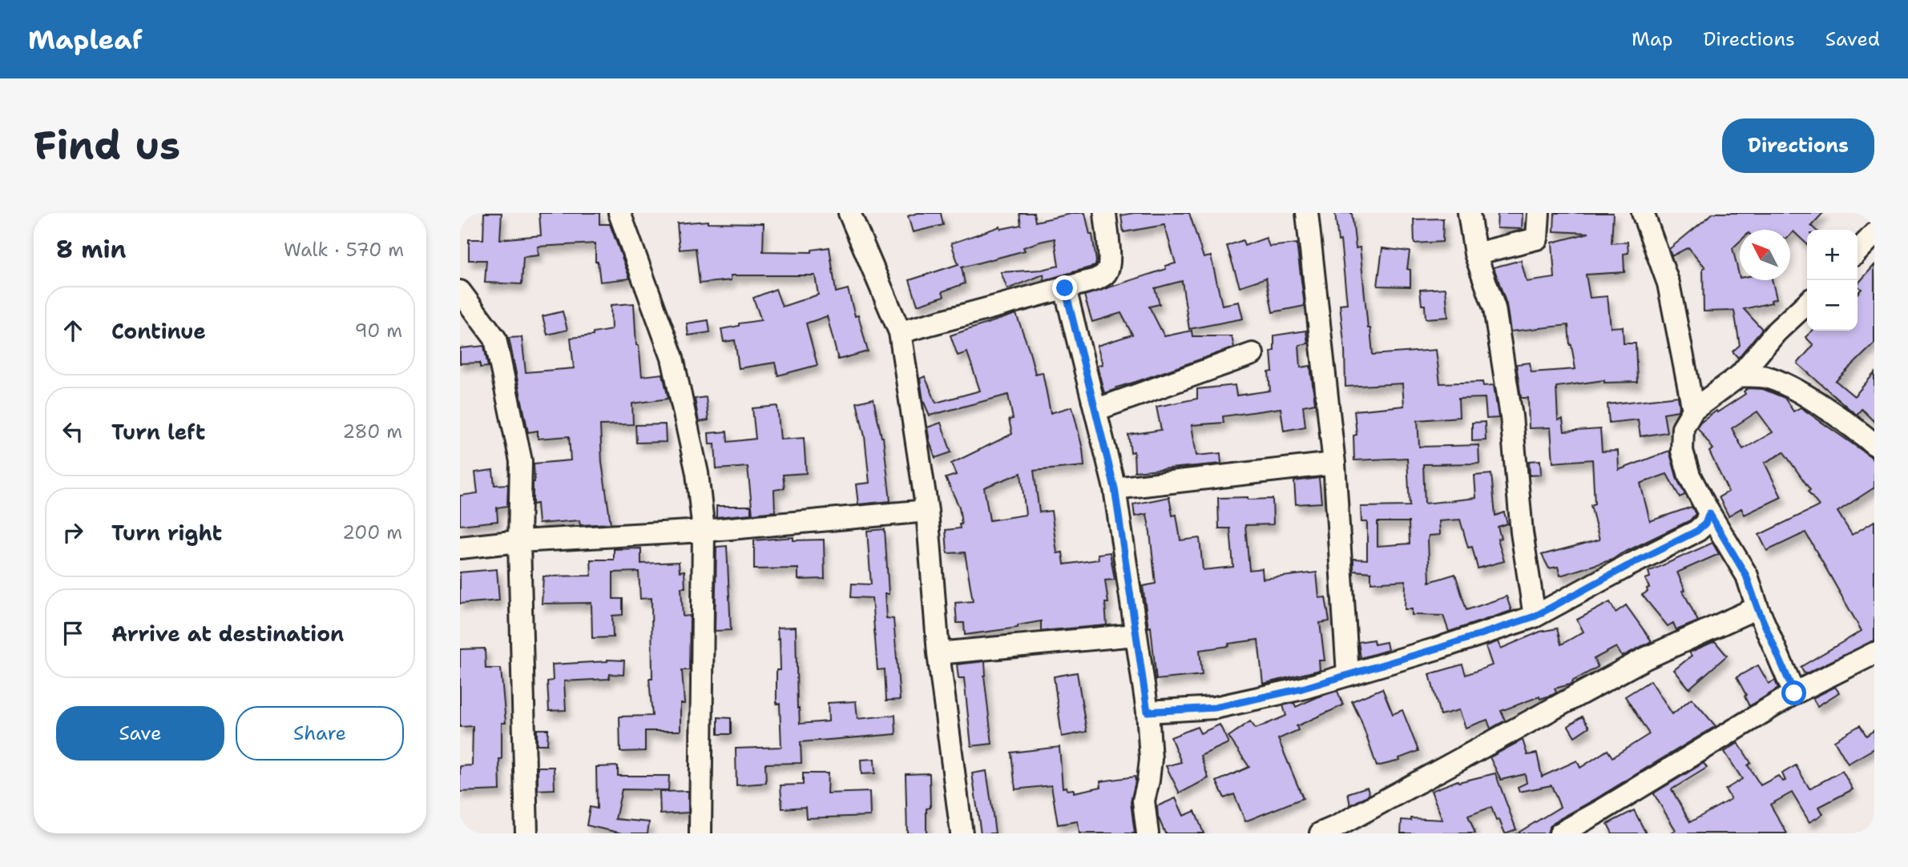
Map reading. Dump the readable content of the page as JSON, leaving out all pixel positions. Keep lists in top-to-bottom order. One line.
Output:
{"north":"top left","page":{"header":"Mapleaf","nav":["Map","Directions","Saved"],"buttons":["Directions",["Save","Share"]],"title":"Find us","heading":["8 min","Walk · 570 m"],"map_buttons":["+","−"],"list":[["Continue","90 m"],["Turn left","280 m"],["Turn right","200 m"],"Arrive at destination"]}}
